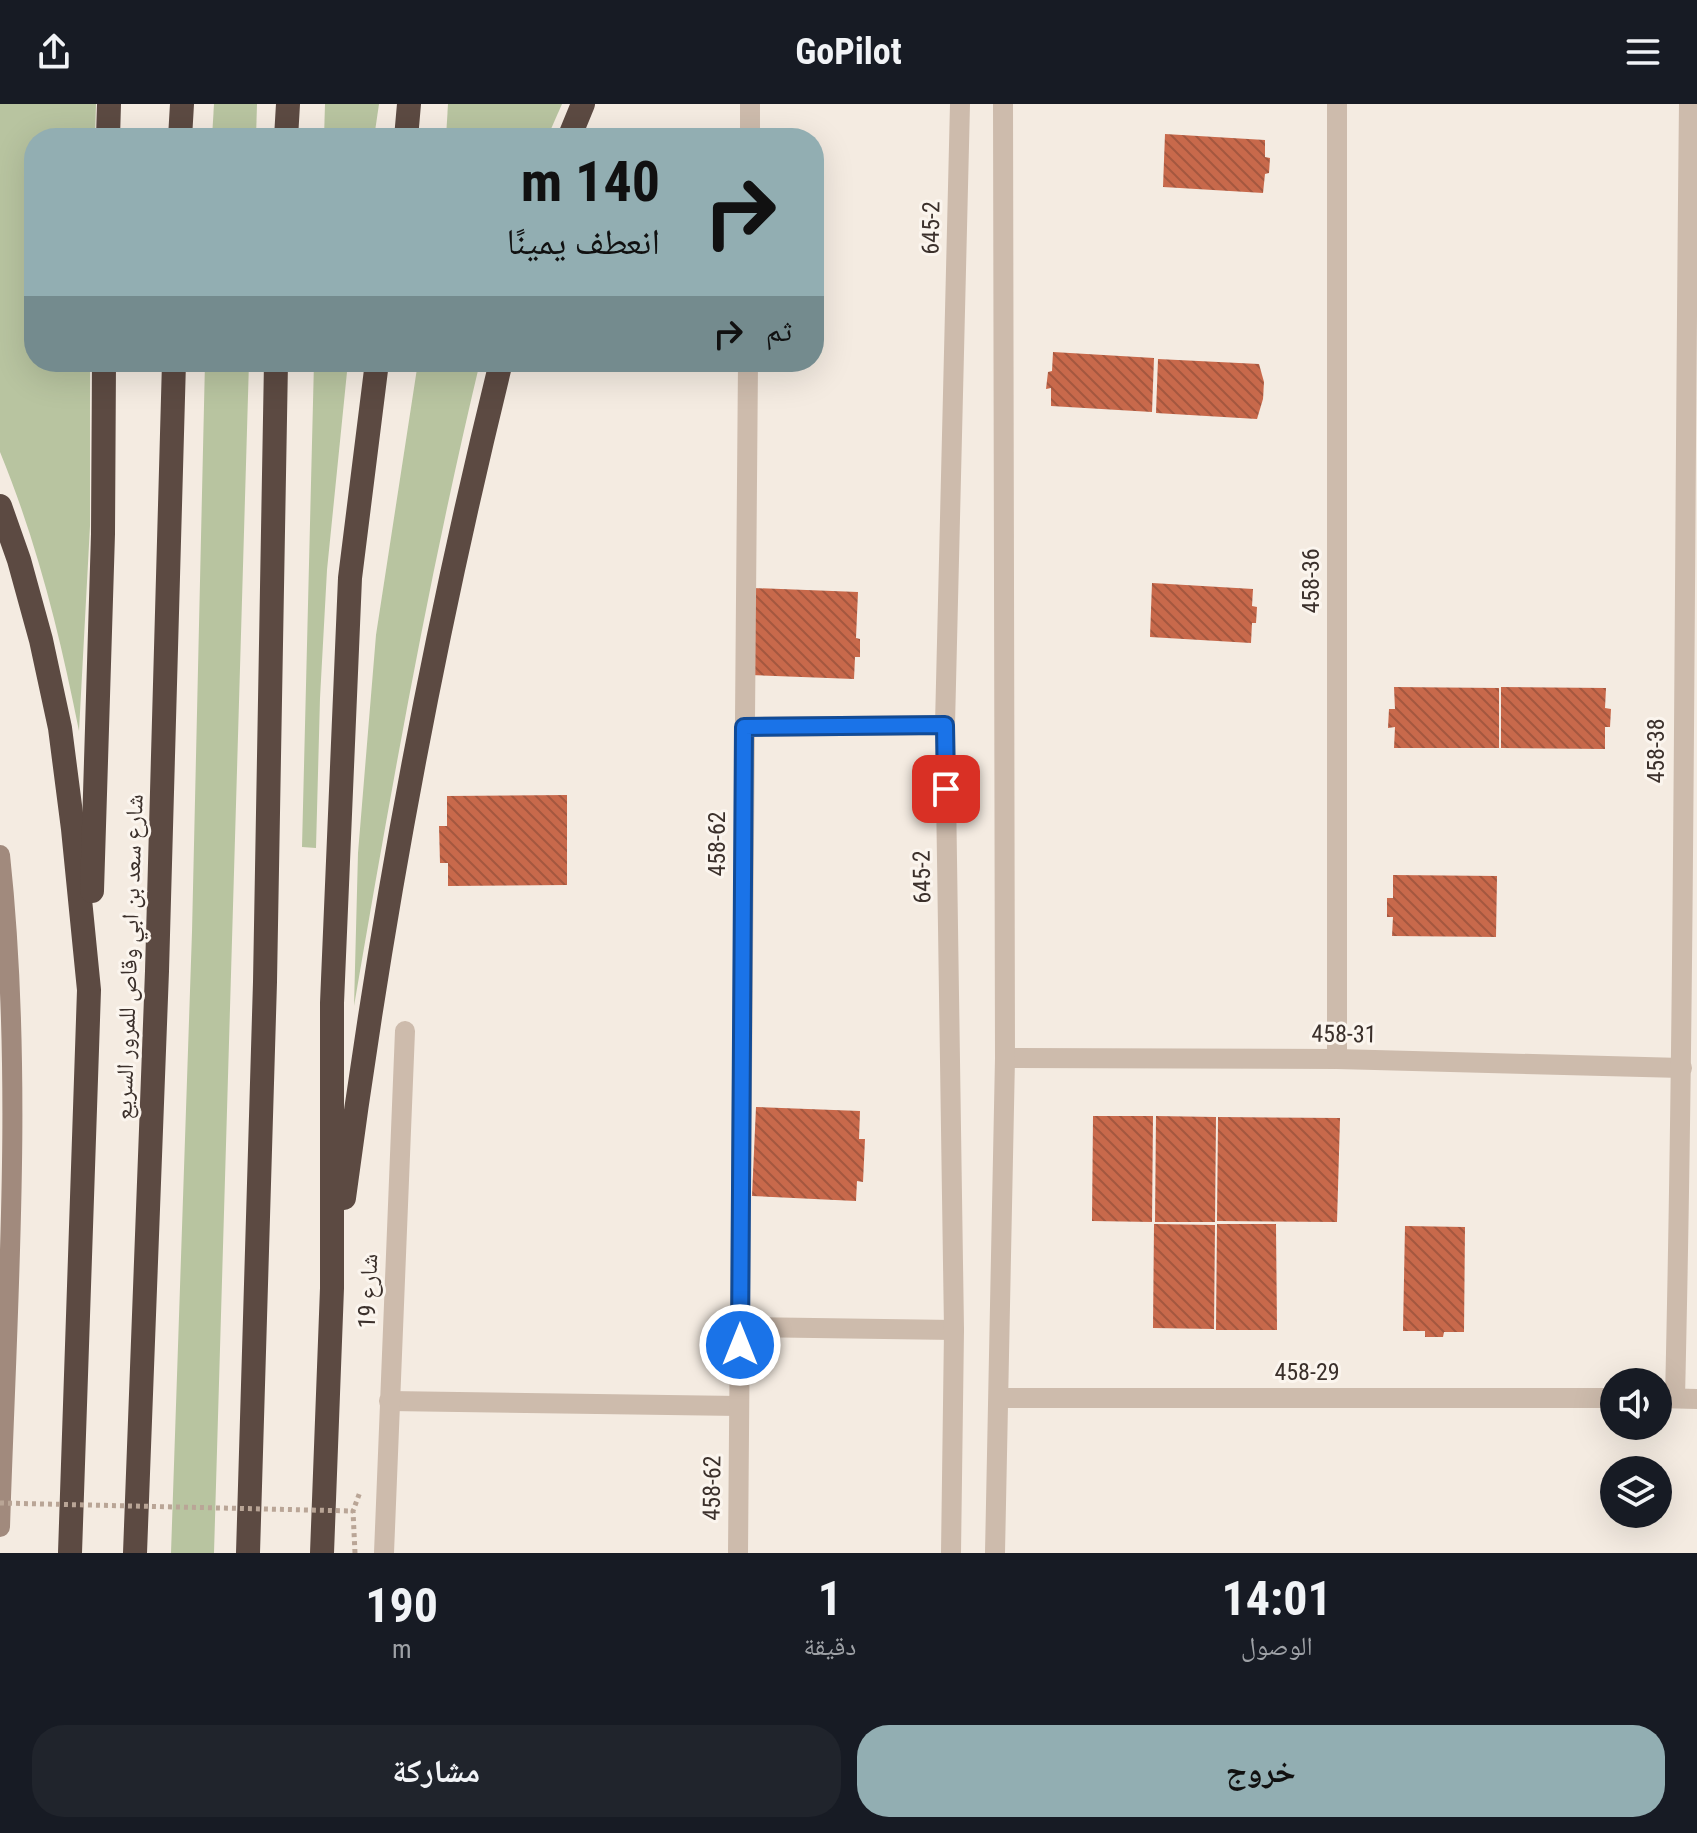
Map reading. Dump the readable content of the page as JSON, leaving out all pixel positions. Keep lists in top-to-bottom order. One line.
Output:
{"streets":{"highway":["شارع سعد بن ابي وقاص للمرور السريع"],"street":["645-2","458-36","458-38","458-62","458-31","شارع 19","458-29"]},"crossings":[["458-36","458-31"],["458-38","458-31"]],"page":{"header":"GoPilot","turn":["140 m","انعطف يمينًا"],"then":"ثم","eta":["14:01","الوصول","1","دقيقة","190","m"],"buttons":["خروج","مشاركة"]}}
